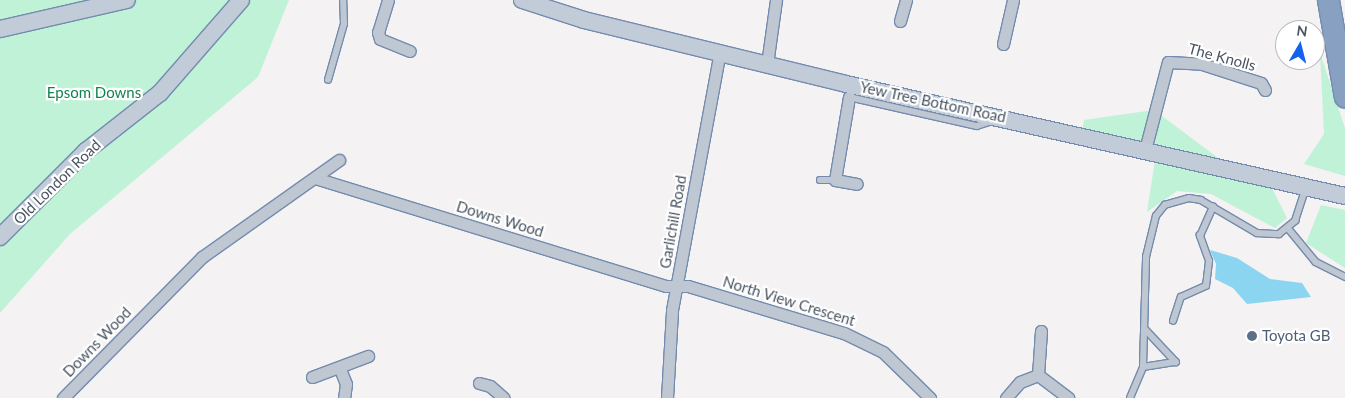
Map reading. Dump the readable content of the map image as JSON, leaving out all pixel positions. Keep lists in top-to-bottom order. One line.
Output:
{"streets":{"main road":["Yew Tree Bottom Road","Old London Road"],"street":["The Knolls","Downs Wood","Garlichill Road","North View Crescent"]},"crossings":[["The Knolls","Yew Tree Bottom Road"],["Yew Tree Bottom Road","Garlichill Road"],["Downs Wood","Garlichill Road"],["Downs Wood","North View Crescent"],["Garlichill Road","North View Crescent"]],"parks":["Epsom Downs"],"places":["Toyota GB"],"north":"top"}
